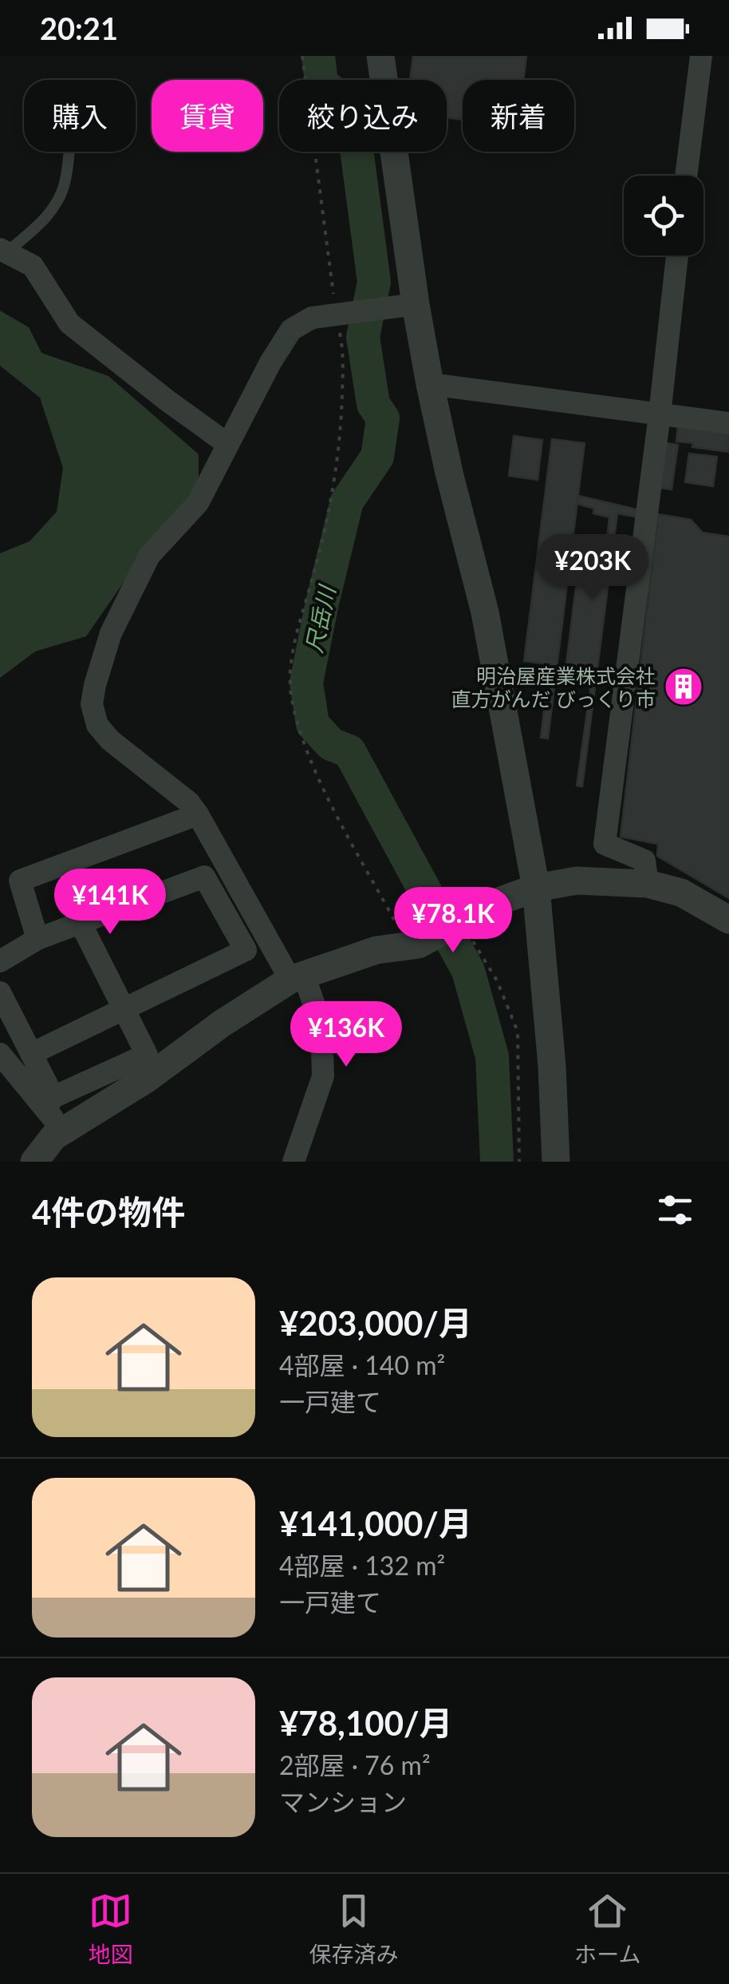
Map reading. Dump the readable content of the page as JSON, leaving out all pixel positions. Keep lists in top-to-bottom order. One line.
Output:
{"water":["尺岳川"],"places":{"building":["明治屋産業株式会社 直方がんだ びっくり市"]},"page":{"status":"20:21","chip":["購入","賃貸","絞り込み","新着"],"price":["¥203K","¥141K","¥78.1K","¥136K"],"heading":"4件の物件","list":[{"name":"¥203,000/月","note":"4部屋 · 140 m² · 一戸建て"},{"name":"¥141,000/月","note":"4部屋 · 132 m² · 一戸建て"},{"name":"¥78,100/月","note":"2部屋 · 76 m² · マンション"}],"tabs":["地図","保存済み","ホーム"]}}
